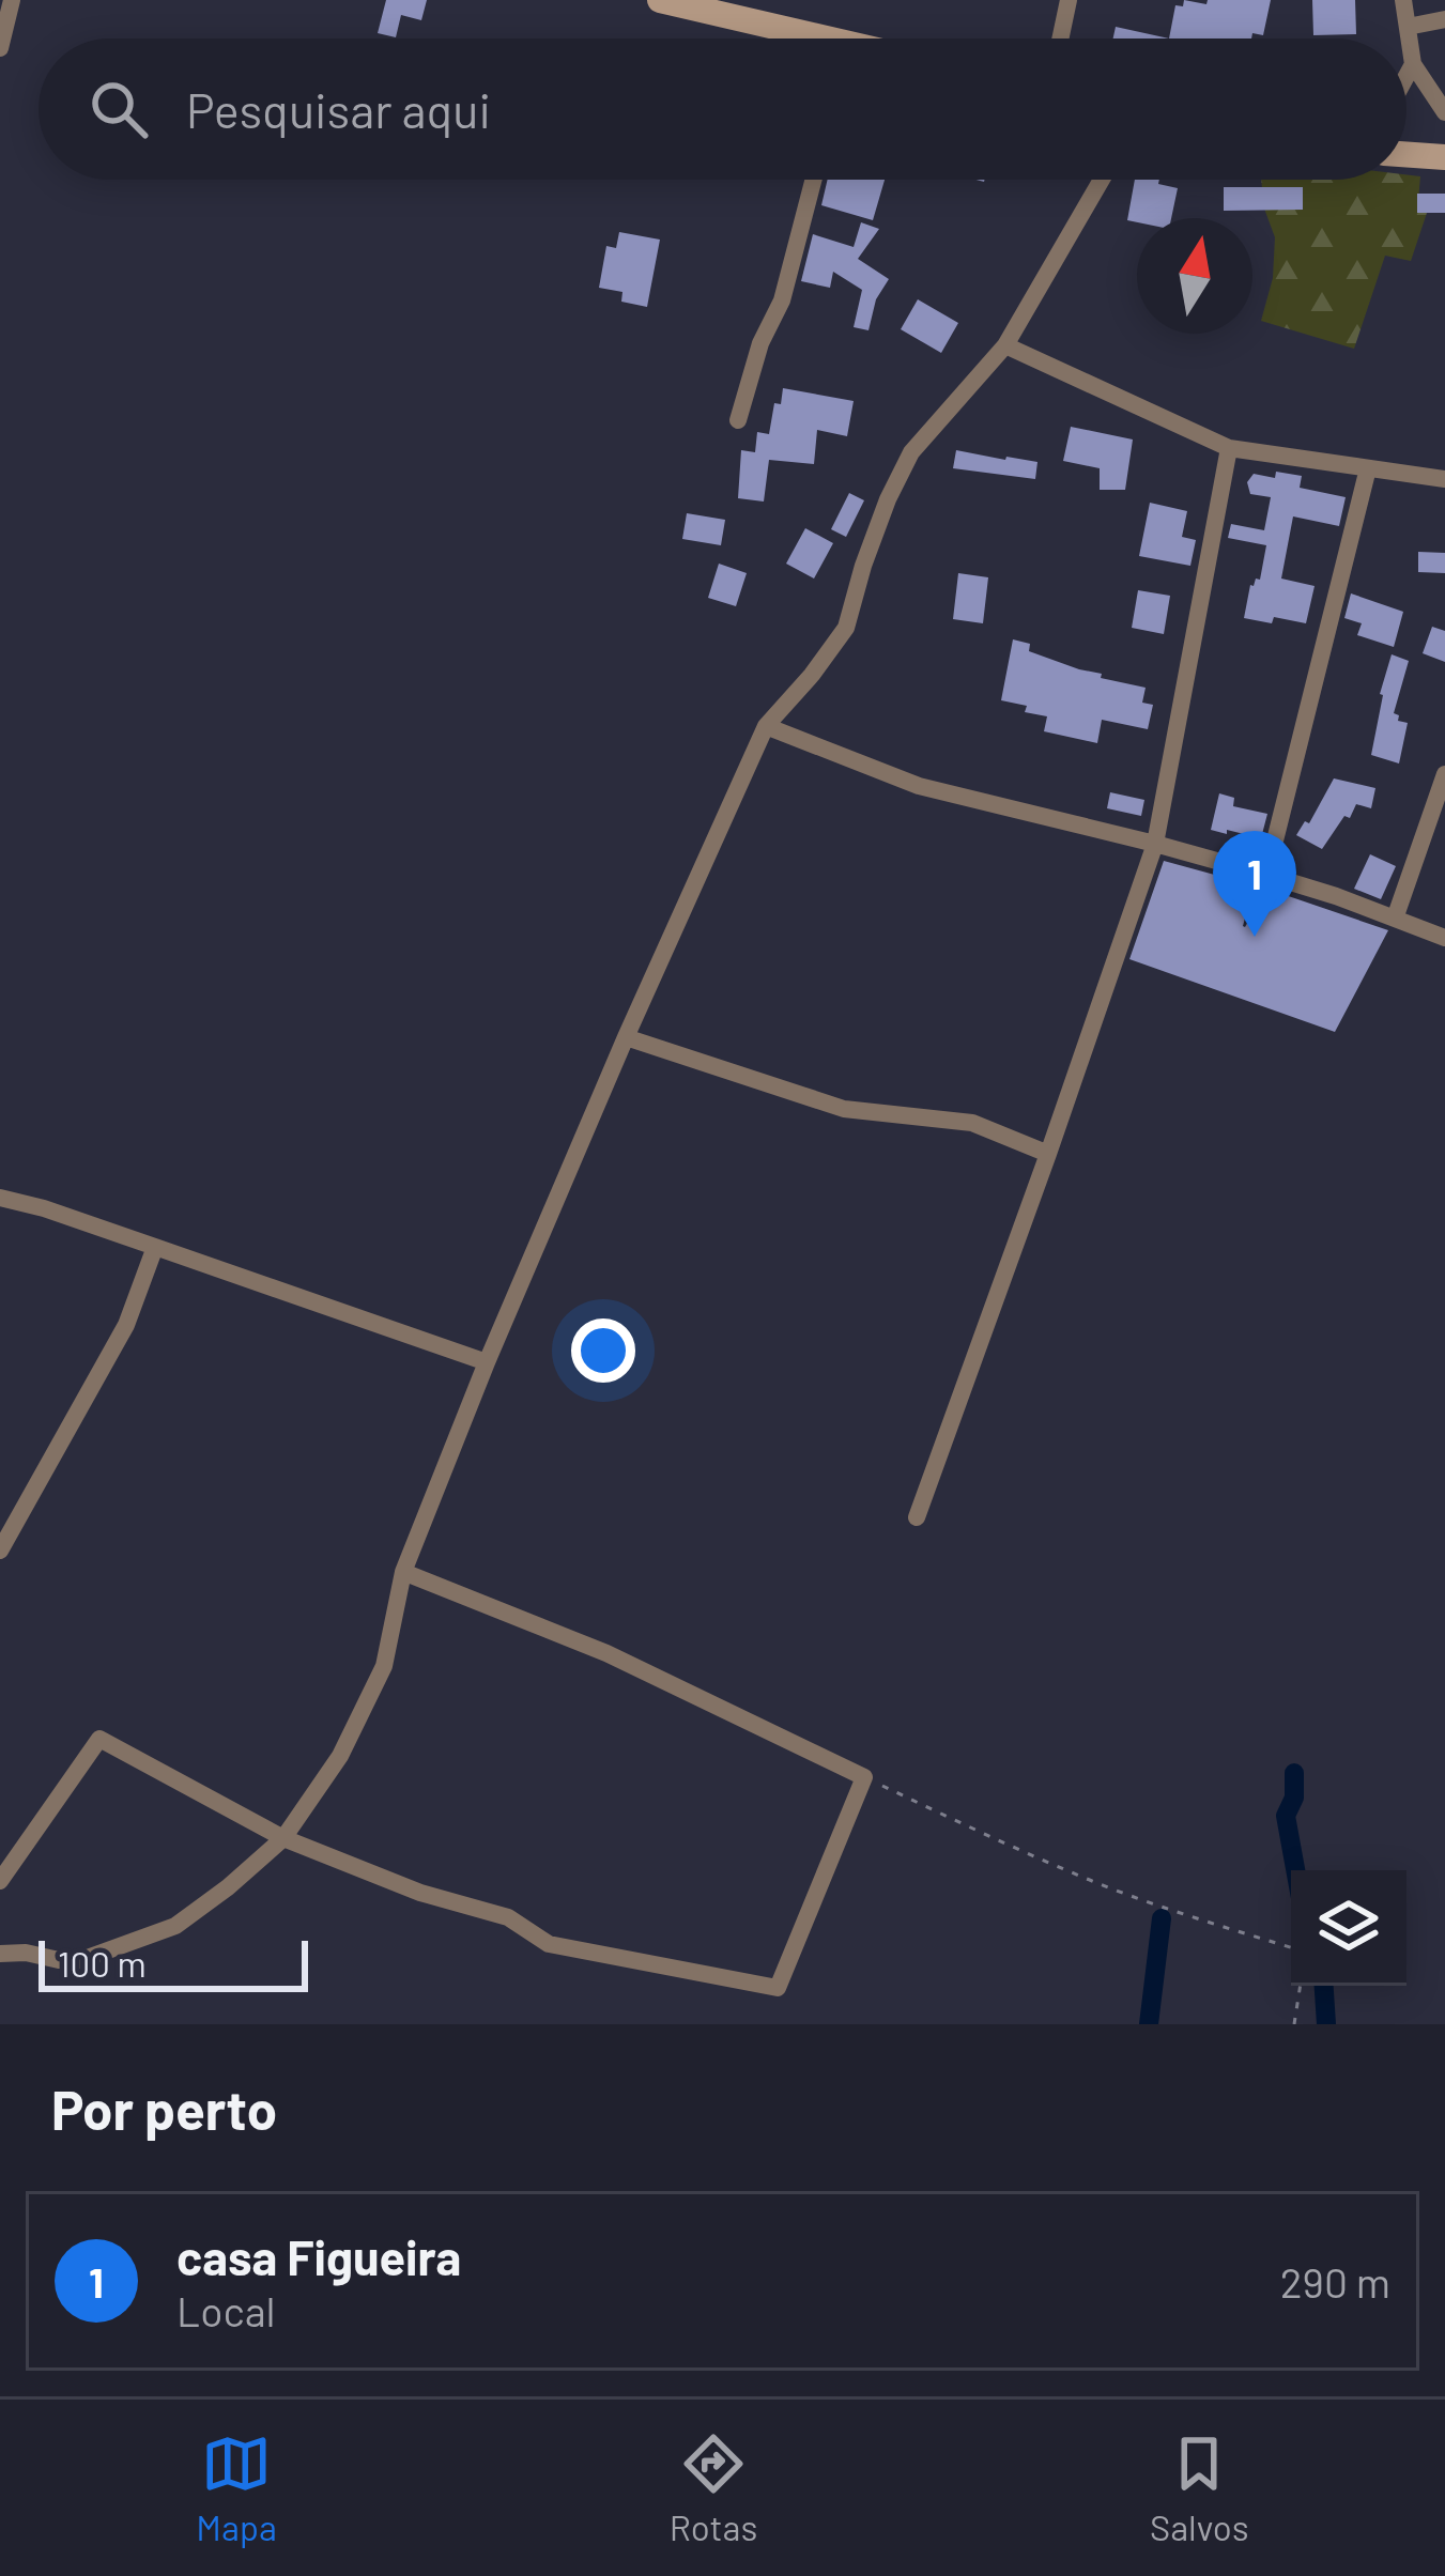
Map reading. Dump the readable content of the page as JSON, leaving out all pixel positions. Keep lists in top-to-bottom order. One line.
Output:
{"scale_bar":"100 m","north":"top","page":{"search":"Pesquisar aqui","pins":"1","scale":"100 m","heading":"Por perto","list":[{"mark":"1","name":"casa Figueira","note":"Local","value":"290 m"}],"nav":["Mapa","Rotas","Salvos"]}}
